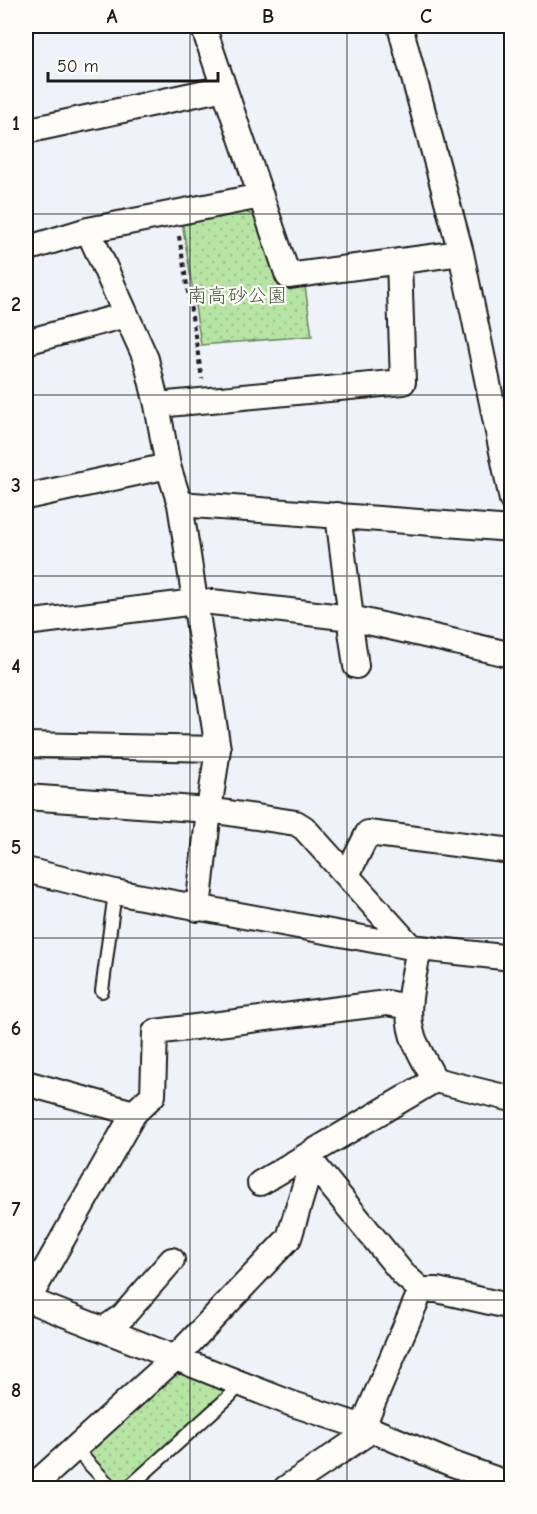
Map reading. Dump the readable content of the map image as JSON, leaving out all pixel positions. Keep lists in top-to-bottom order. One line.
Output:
{"parks":["南高砂公園"],"scale_bar":"50 m","grid":{"columns":["A","B","C"],"rows":["1","2","3","4","5","6","7","8"]}}
